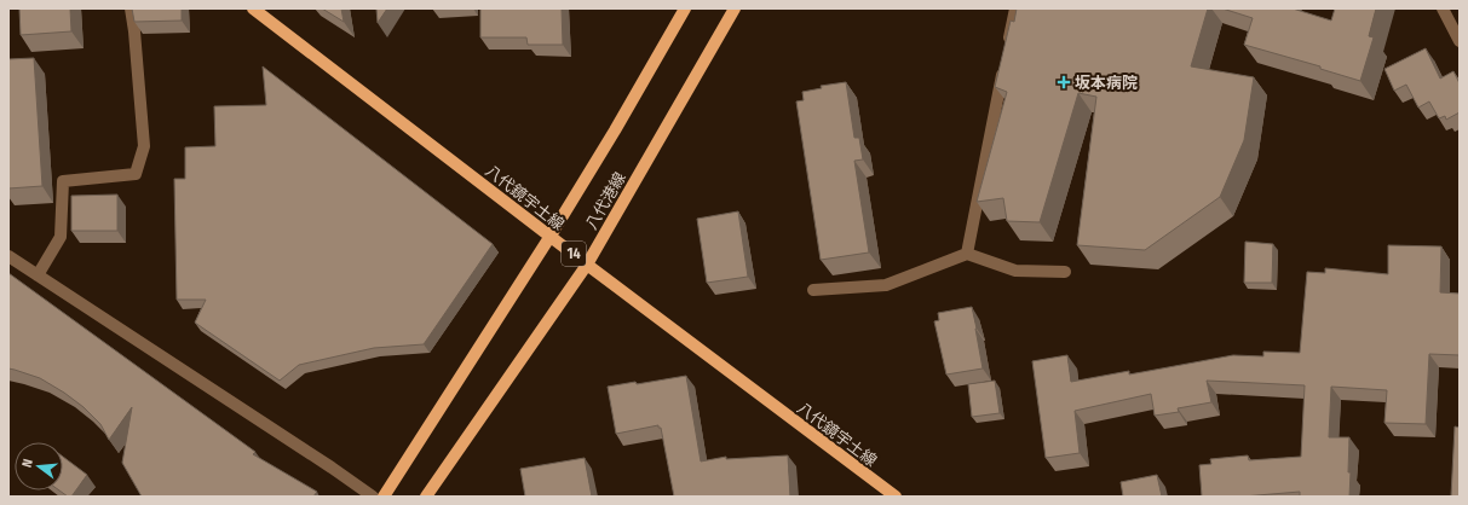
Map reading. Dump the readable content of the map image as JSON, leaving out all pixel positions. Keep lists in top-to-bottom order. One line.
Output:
{"streets":{"main road":["八代鏡宇土線","八代港線","14"]},"crossings":[["八代鏡宇土線","八代港線"]],"places":{"health":["坂本病院"]},"north":"left"}
